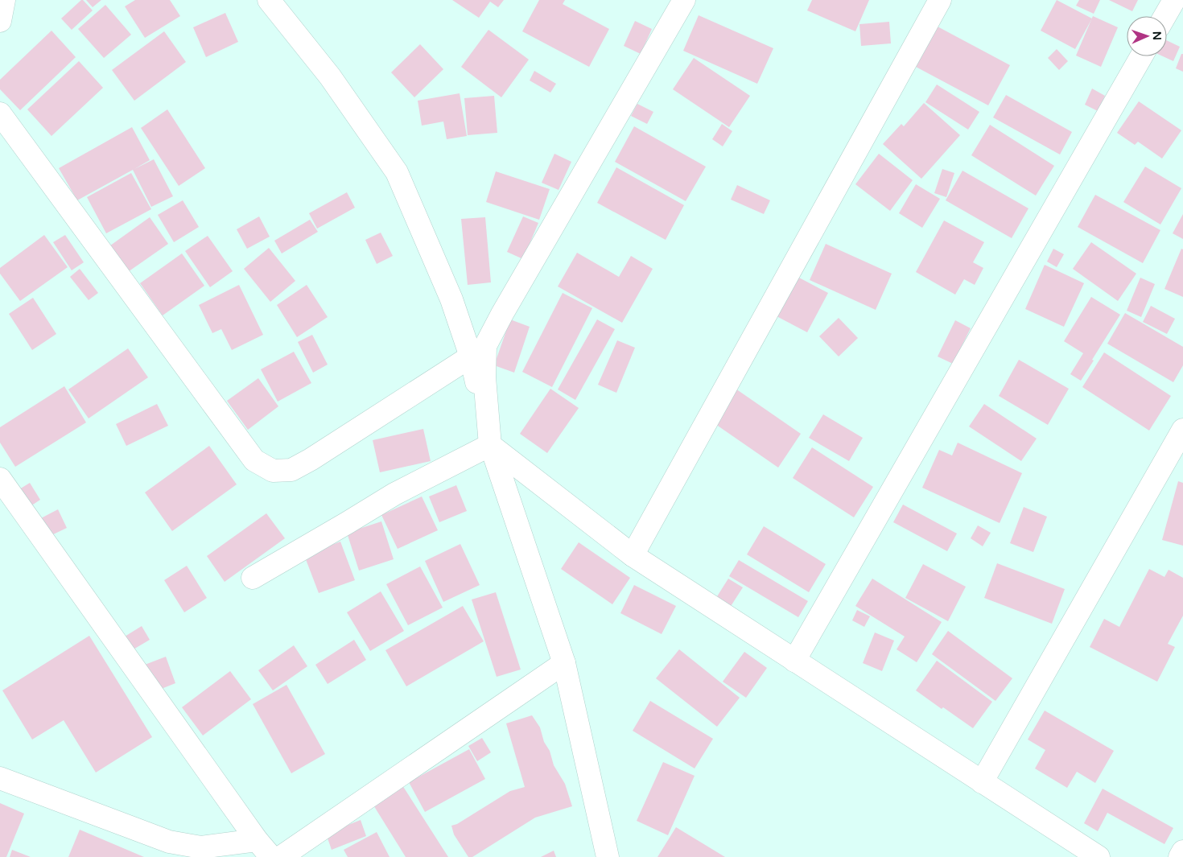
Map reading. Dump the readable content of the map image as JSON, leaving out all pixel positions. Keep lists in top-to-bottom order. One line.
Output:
{"north":"right"}
